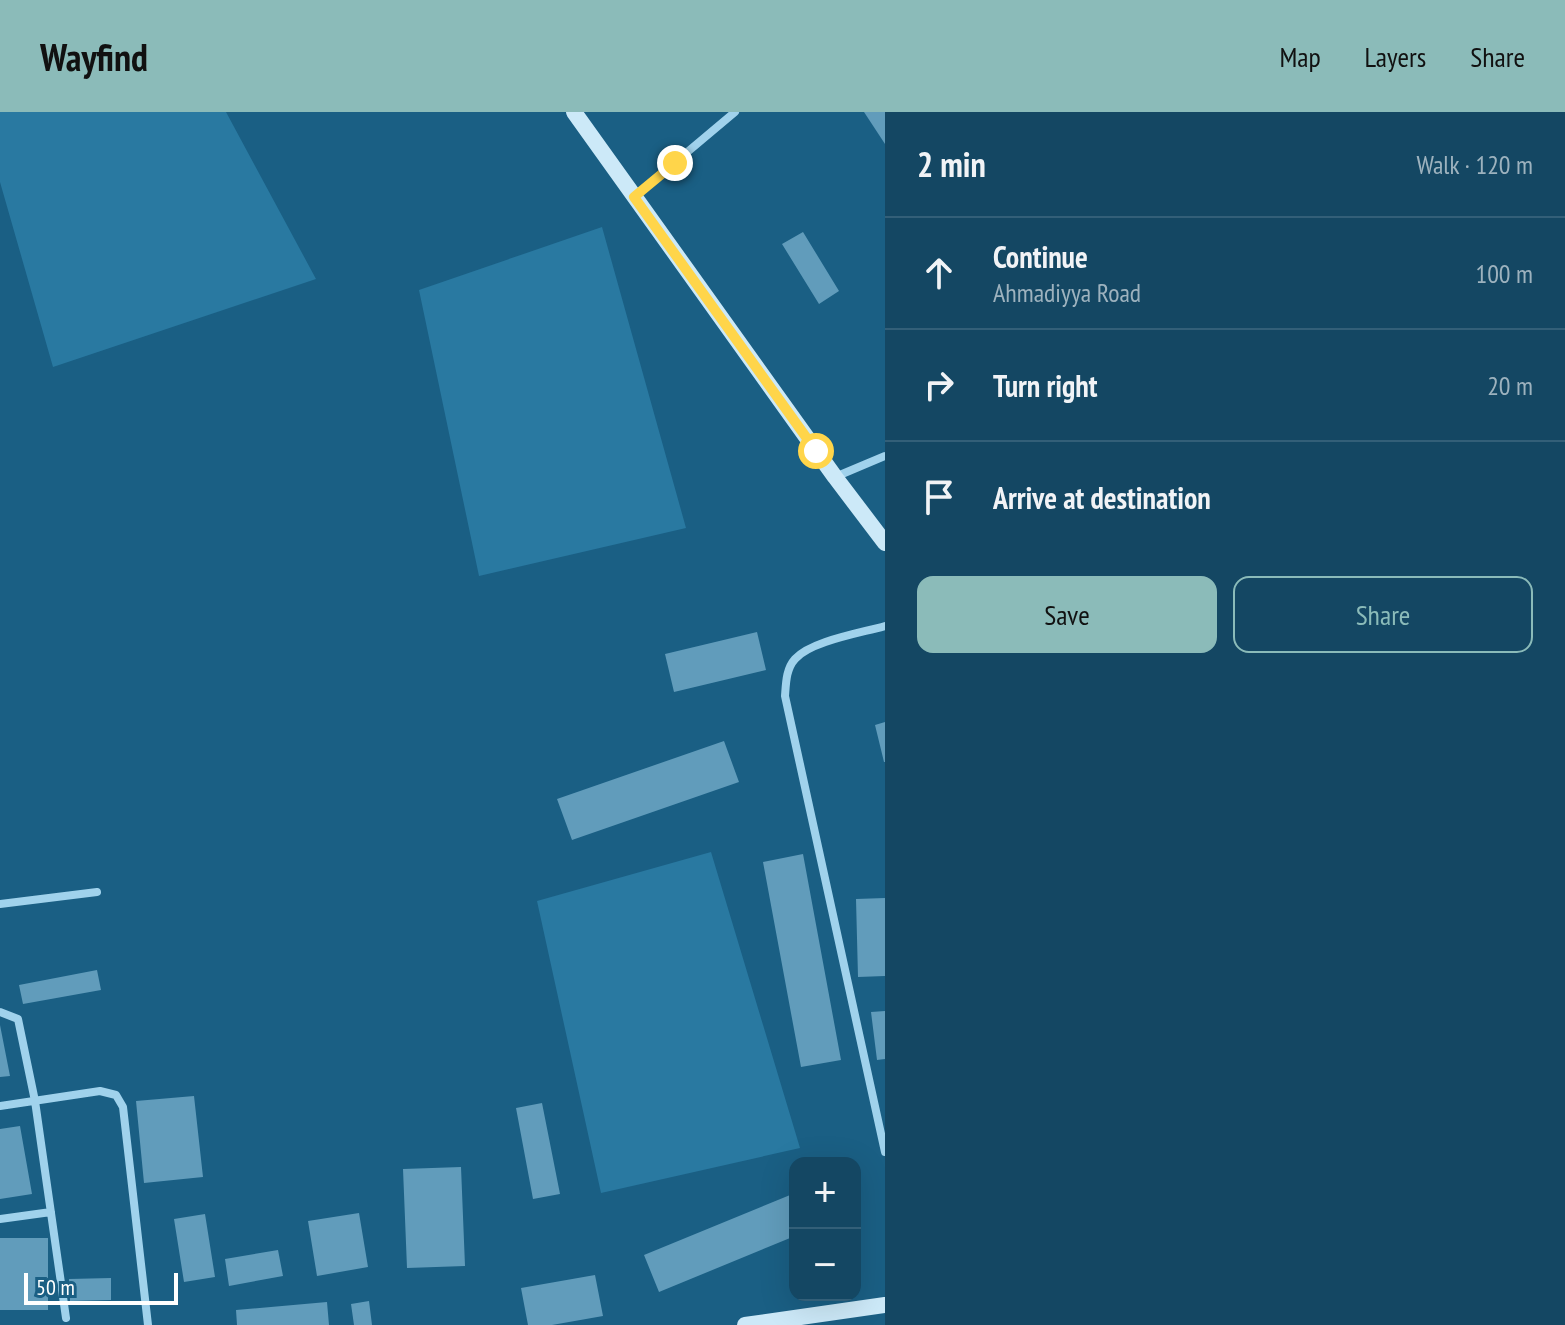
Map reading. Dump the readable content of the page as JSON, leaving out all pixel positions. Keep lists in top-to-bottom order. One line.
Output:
{"scale_bar":"50 m","page":{"header":"Wayfind","nav":["Map","Layers","Share"],"heading":["2 min","Walk · 120 m"],"list":[["Continue","Ahmadiyya Road","100 m"],["Turn right","20 m"],"Arrive at destination"],"buttons":["Save","Share"],"map_buttons":["+","−"],"scale":"50 m"}}
